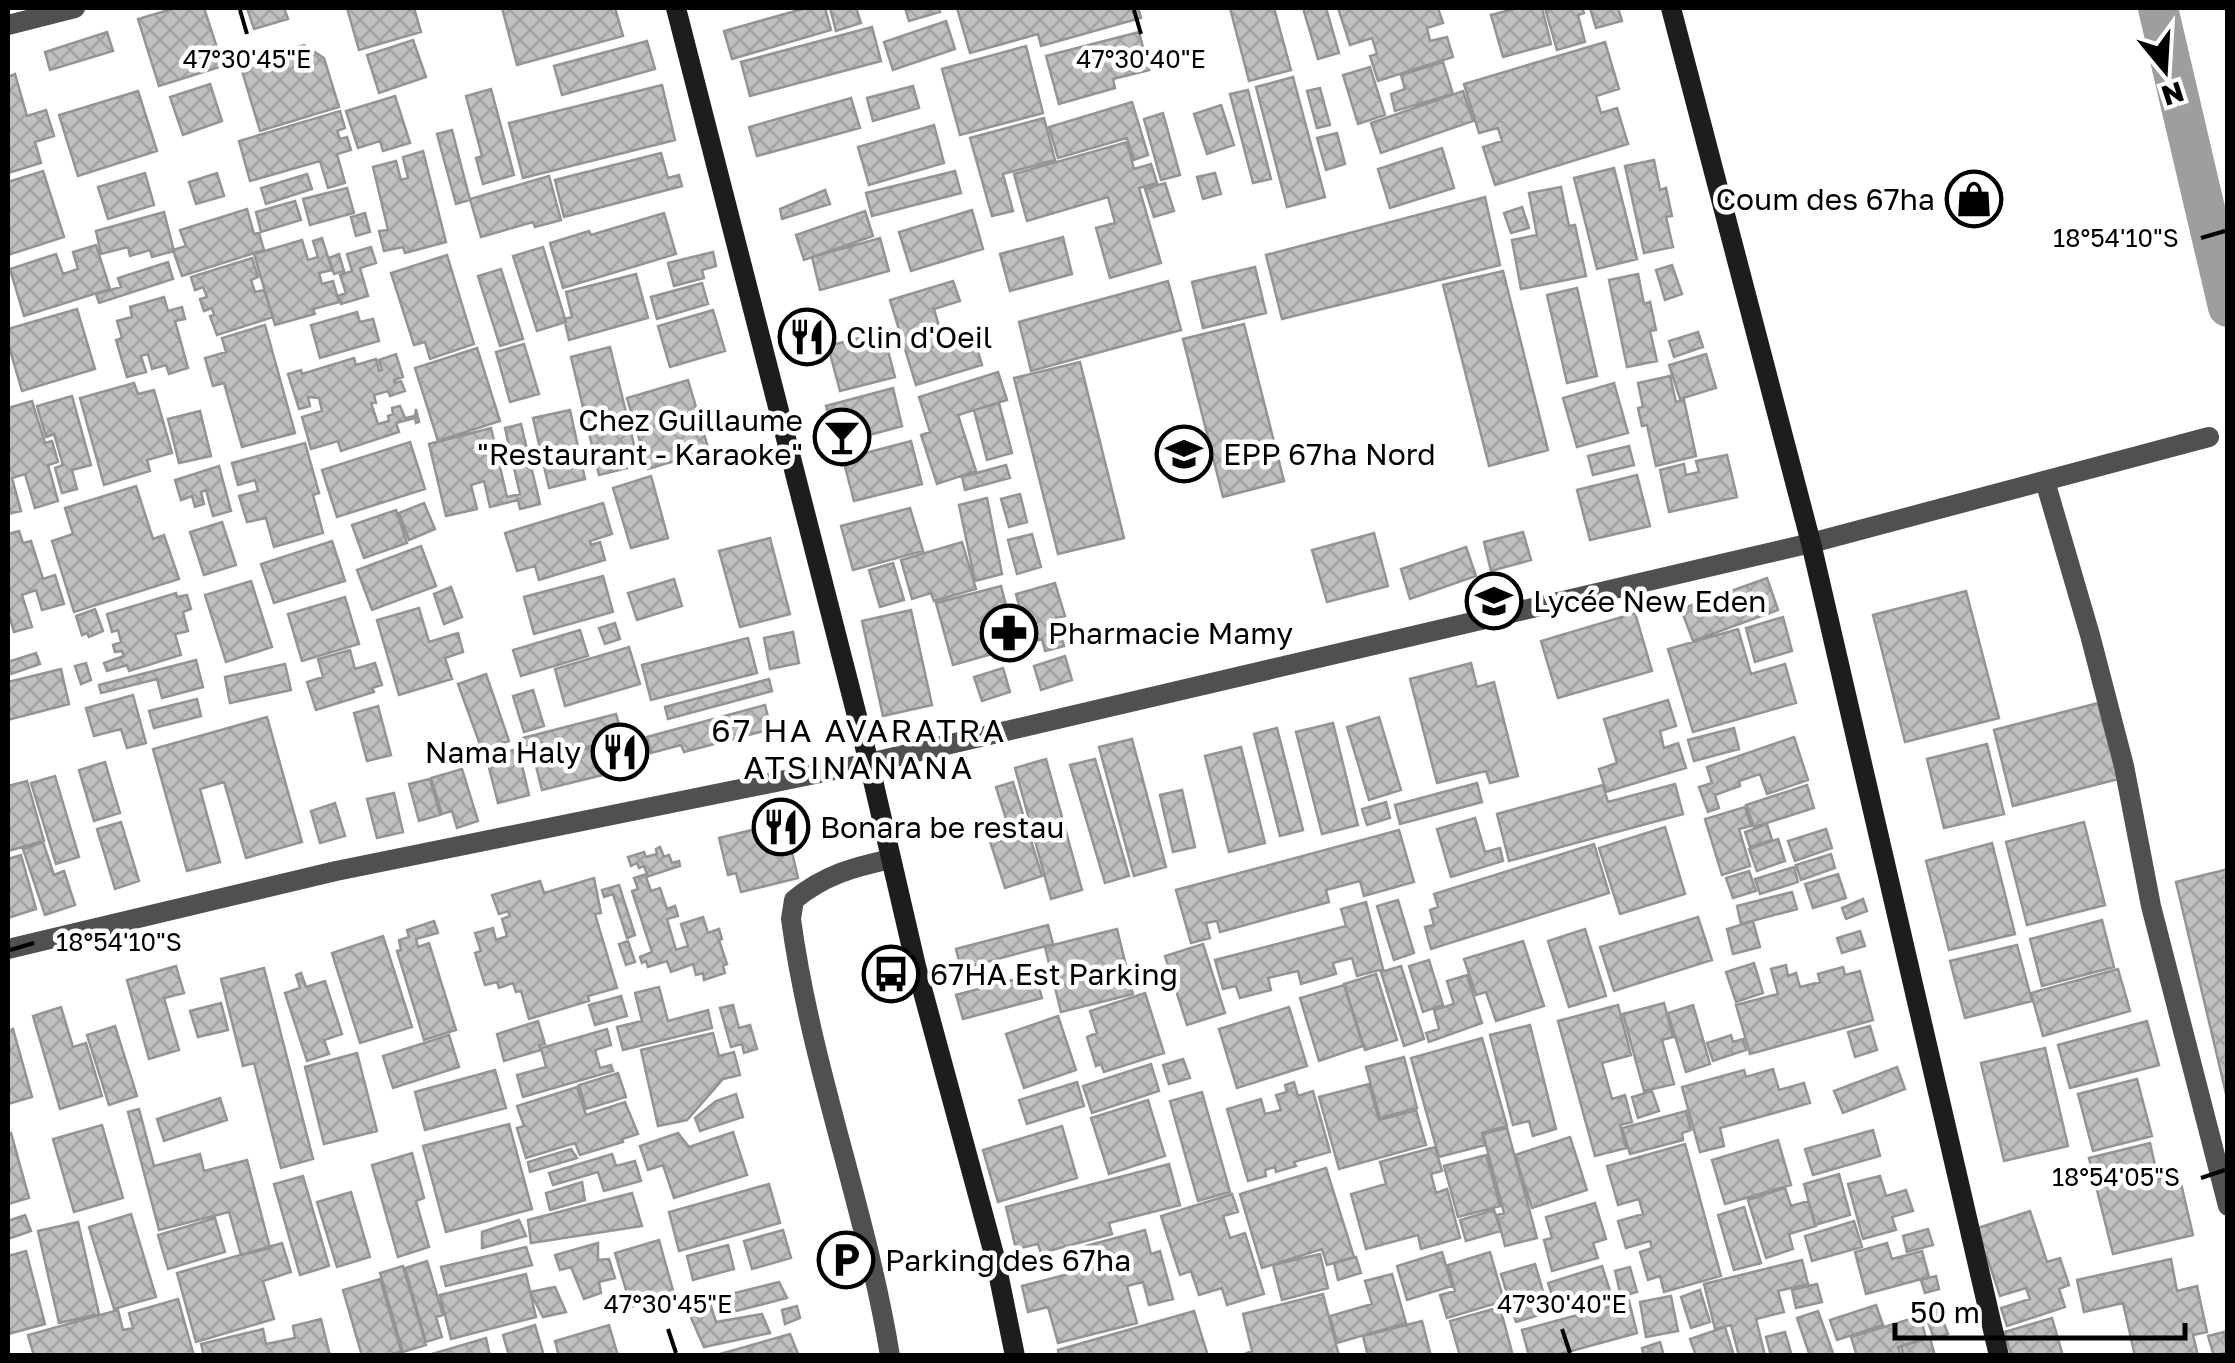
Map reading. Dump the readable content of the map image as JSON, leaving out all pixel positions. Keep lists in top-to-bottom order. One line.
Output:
{"districts":["67 HA AVARATRA ATSINANANA"],"places":{"shop":["Coum des 67ha"],"restaurant":["Clin d'Oeil","Nama Haly","Bonara be restau"],"bar":["Chez Guillaume \"Restaurant - Karaoke\""],"school or university":["EPP 67ha Nord","Lycée New Eden"],"pharmacy":["Pharmacie Mamy"],"bus stop":["67HA Est Parking"],"parking":["Parking des 67ha"]},"scale_bar":"50 m","north":"bottom","coordinates":["47°30'45\"E","47°30'40\"E","18°54'10\"S","18°54'05\"S"]}
